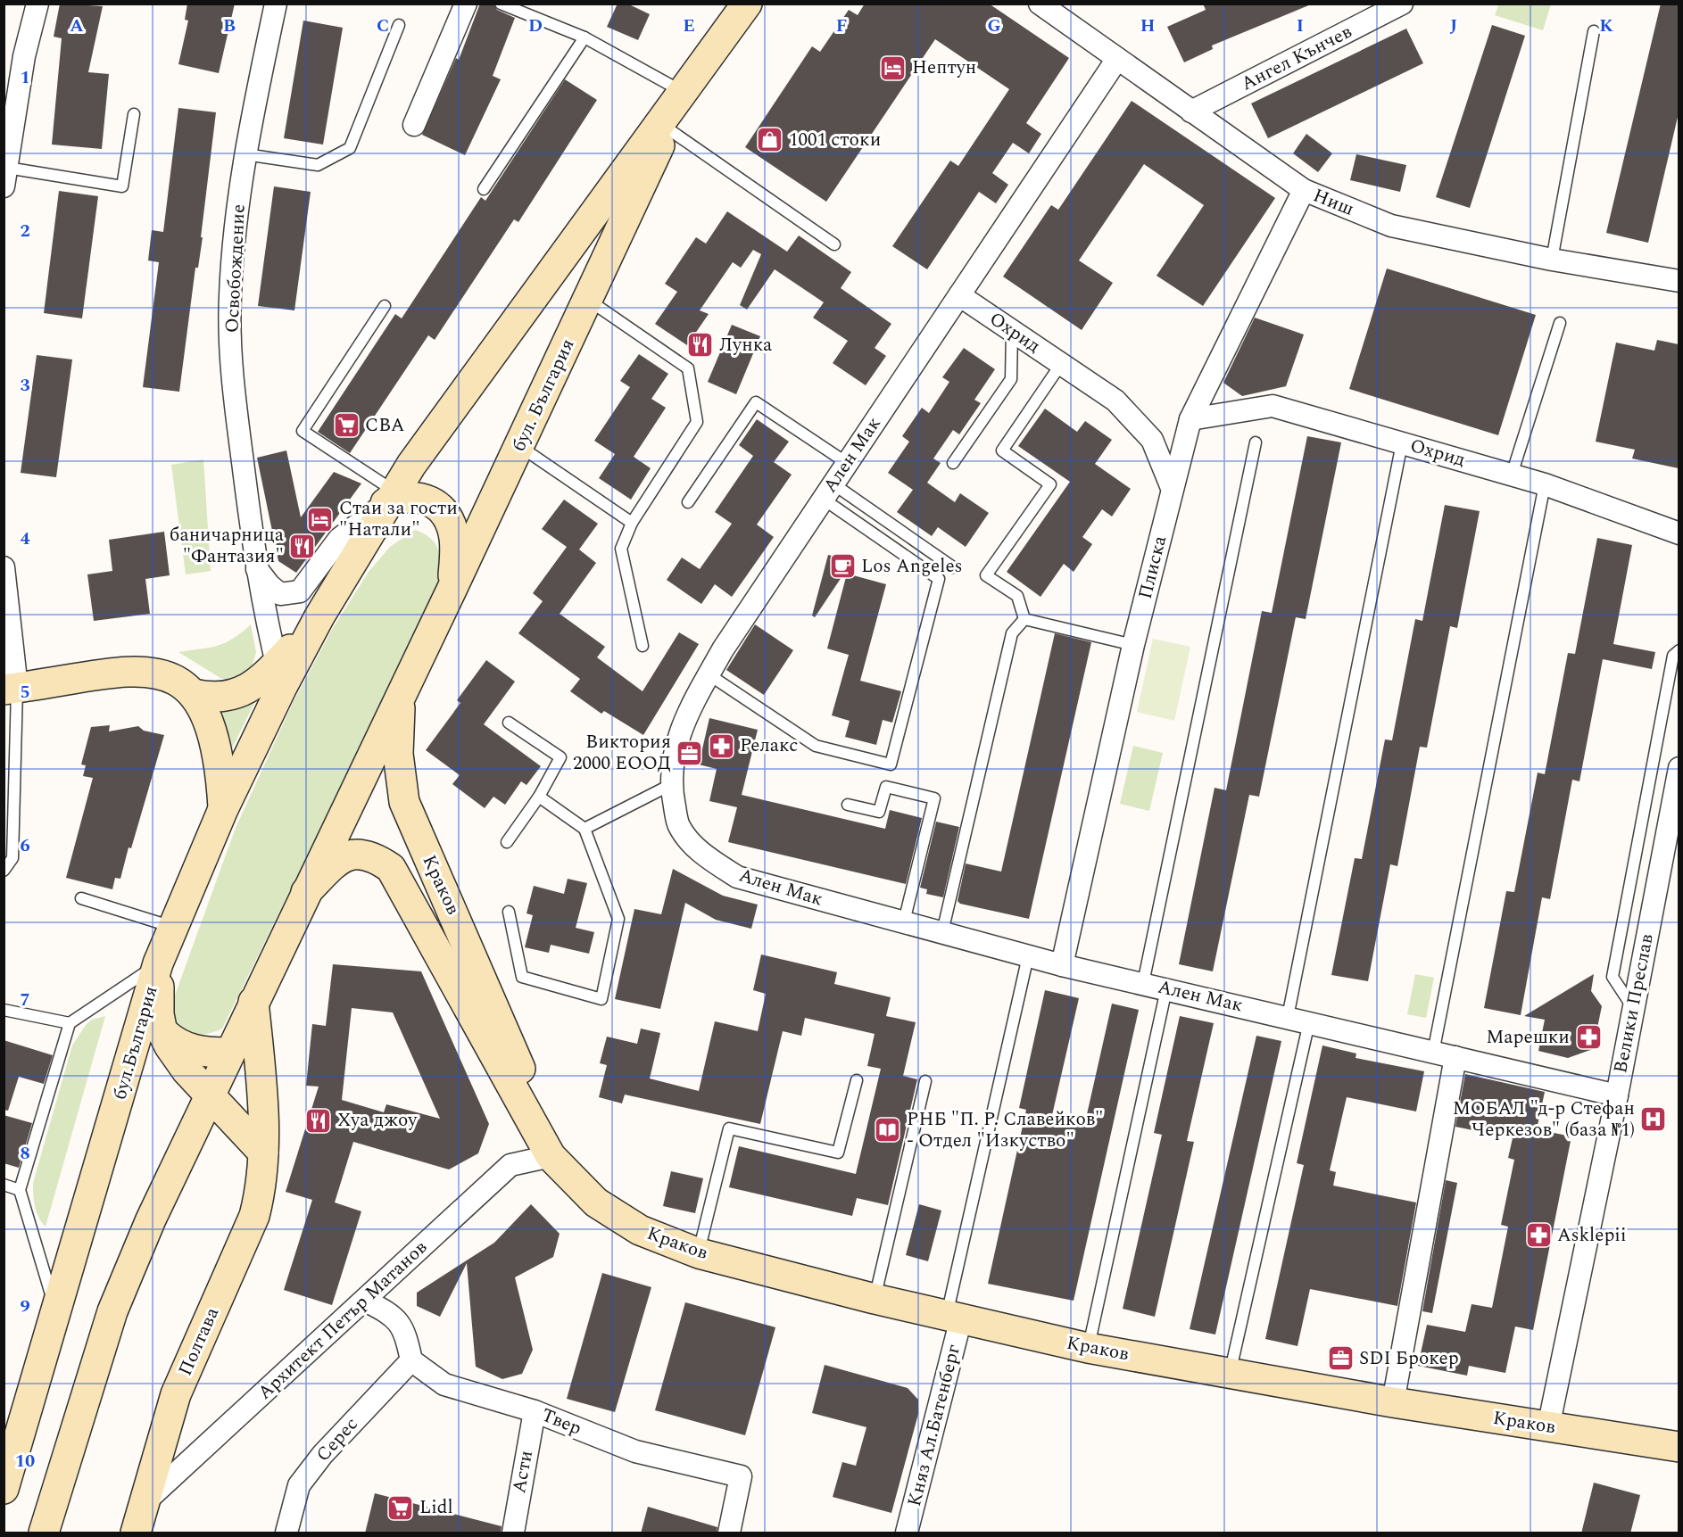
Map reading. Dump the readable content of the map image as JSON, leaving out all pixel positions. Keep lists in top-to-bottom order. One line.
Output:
{"streets":{"main road":["бул. България","Краков","бул.България","Полтава"],"street":["Ангел Кънчев","Ниш","Освобождение","Охрид","Ален Мак","Плиска","Велики Преслав","Архитект Петър Матанов","Твер","Княз Ал.Батенберг","Серес","Асти"]},"crossings":[["Ангел Кънчев","Ниш"],["Ниш","Ален Мак"],["Ниш","Плиска"],["Освобождение","бул. България"],["Освобождение","бул.България"],["Охрид","Ален Мак"],["Охрид","Плиска"],["бул. България","Краков"],["бул. България","бул.България"],["Ален Мак","Плиска"],["Ален Мак","Велики Преслав"],["Краков","Велики Преслав"],["Краков","Архитект Петър Матанов"],["Краков","Княз Ал.Батенберг"],["Архитект Петър Матанов","Полтава"],["Твер","Серес"],["Твер","Асти"]],"places":{"hotel":["Нептун","Стаи за гости \"Натали\""],"shop":["1001 стоки"],"restaurant":["Лунка","баничарница \"Фантазия\"","Хуа джоу"],"supermarket":["CBA","Lidl"],"cafe":["Los Angeles"],"pharmacy":["Релакс","Марешки","Asklepii"],"office":["Виктория 2000 ЕООД","SDI Брокер"],"hospital":["МОБАЛ \"д-р Стефан Черкезов\" (база №1)"],"library":["РНБ \"П. Р. Славейков\" - Отдел \"Изкуство\""]},"grid":{"columns":["A","B","C","D","E","F","G","H","I","J","K"],"rows":["1","2","3","4","5","6","7","8","9","10"]}}
